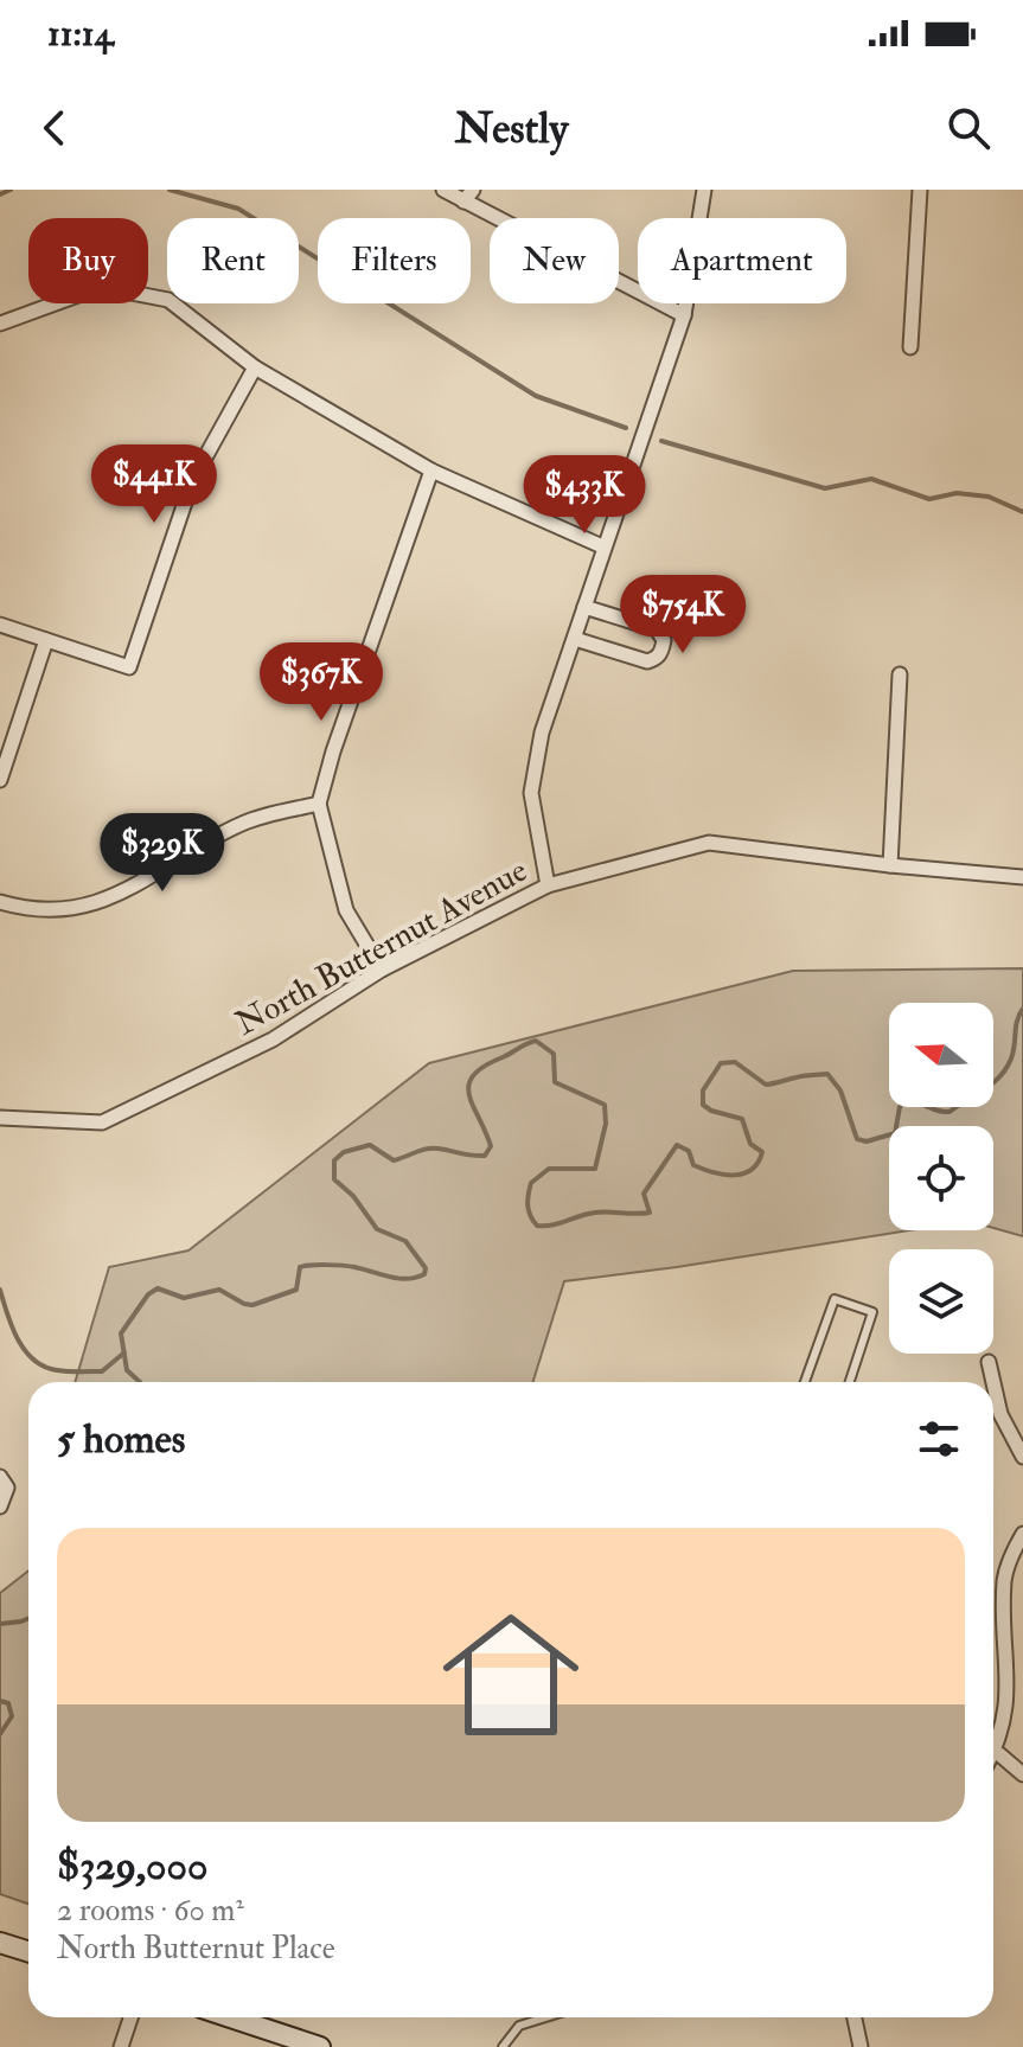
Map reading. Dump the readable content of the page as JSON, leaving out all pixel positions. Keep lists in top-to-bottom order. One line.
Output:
{"streets":{"street":["North Butternut Avenue"]},"north":"left","page":{"status":"11:14","header":"Nestly","chip":["Buy","Rent","Filters","New","Apartment"],"price":["$441K","$433K","$754K","$367K","$329K"],"heading":"5 homes","list":[{"name":"$329,000","note":"2 rooms · 60 m² · North Butternut Place"}]}}
